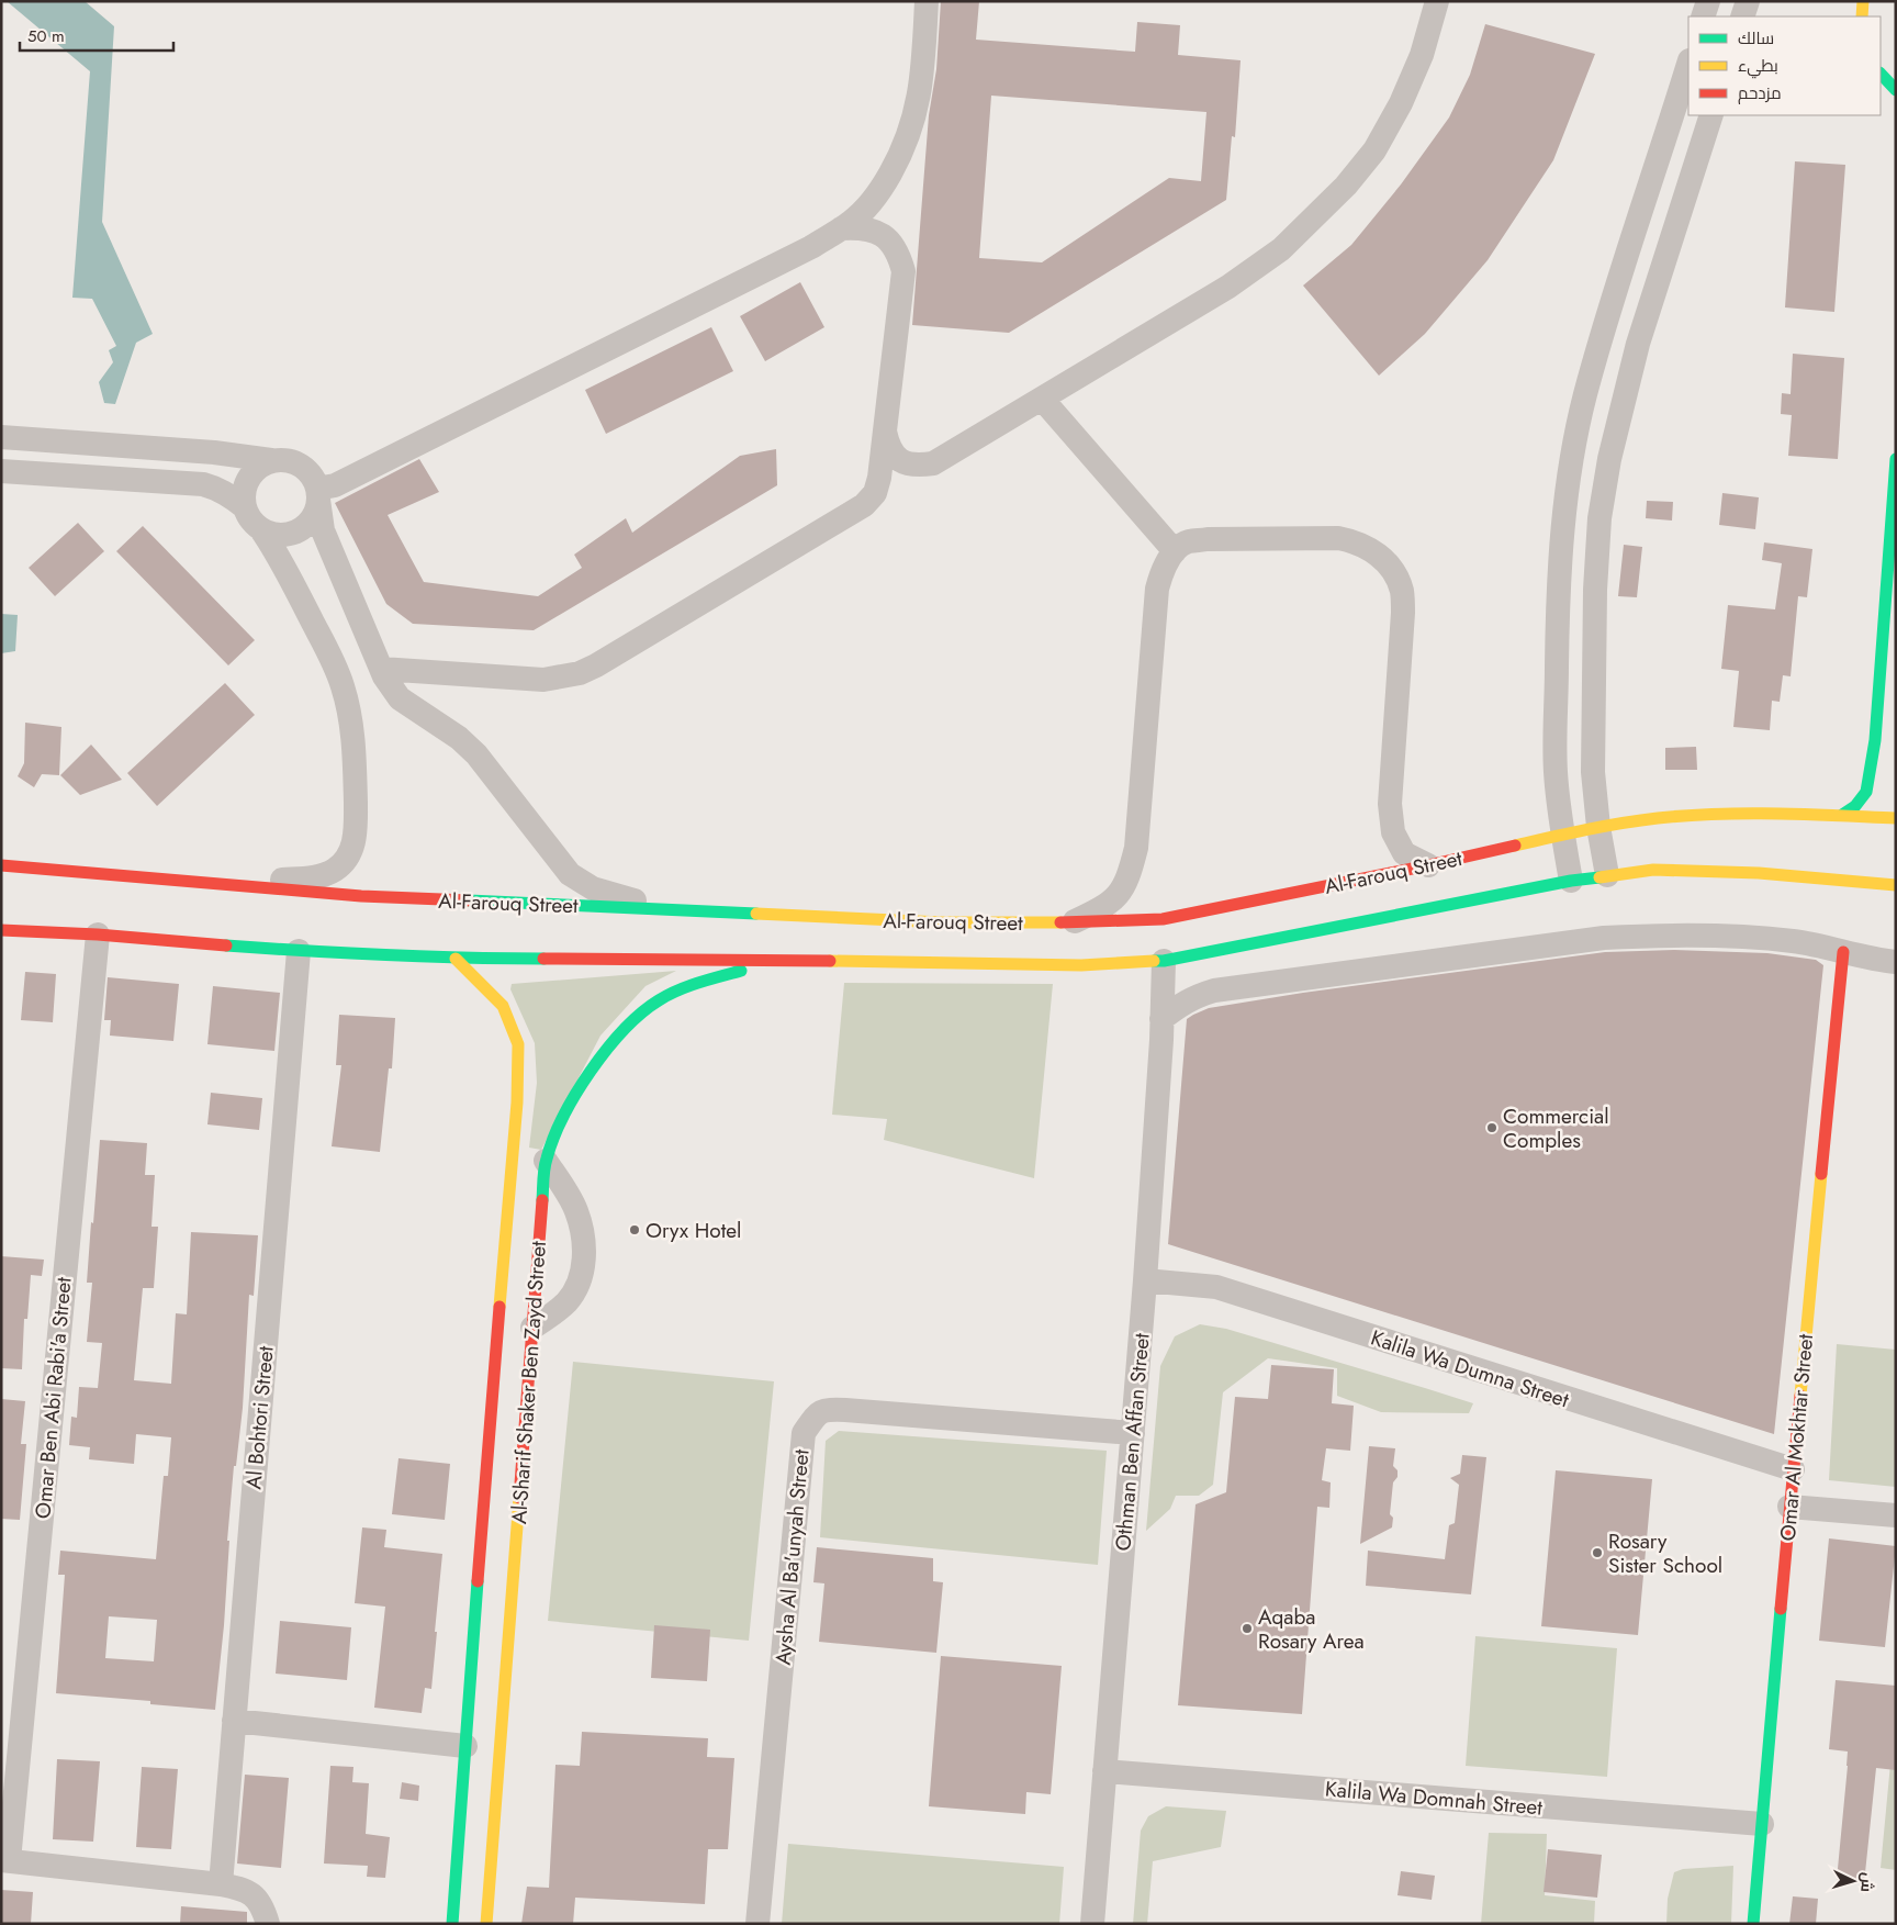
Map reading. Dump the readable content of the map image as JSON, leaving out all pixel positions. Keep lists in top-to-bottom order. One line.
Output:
{"streets":{"main road":["Al-Farouq Street","Al-Sharif Shaker Ben Zayd Street","Omar Al Mokhtar Street"],"street":["Kalila Wa Dumna Street","Omar Ben Abi Rabi'a Street","Al Bohtori Street","Othman Ben Affan Street","Aysha Al Ba'unyah Street","Kalila Wa Domnah Street"]},"crossings":[["Al-Farouq Street","Al-Sharif Shaker Ben Zayd Street"],["Al-Farouq Street","Omar Ben Abi Rabi'a Street"],["Al-Farouq Street","Al Bohtori Street"],["Al-Farouq Street","Othman Ben Affan Street"],["Kalila Wa Dumna Street","Omar Al Mokhtar Street"],["Kalila Wa Dumna Street","Othman Ben Affan Street"],["Omar Al Mokhtar Street","Kalila Wa Domnah Street"],["Othman Ben Affan Street","Aysha Al Ba'unyah Street"],["Othman Ben Affan Street","Kalila Wa Domnah Street"]],"places":["Commercial Comples","Oryx Hotel","Rosary Sister School","Aqaba Rosary Area"],"legend":["سالك","بطيء","مزدحم"],"scale_bar":"50 m","north":"right"}
